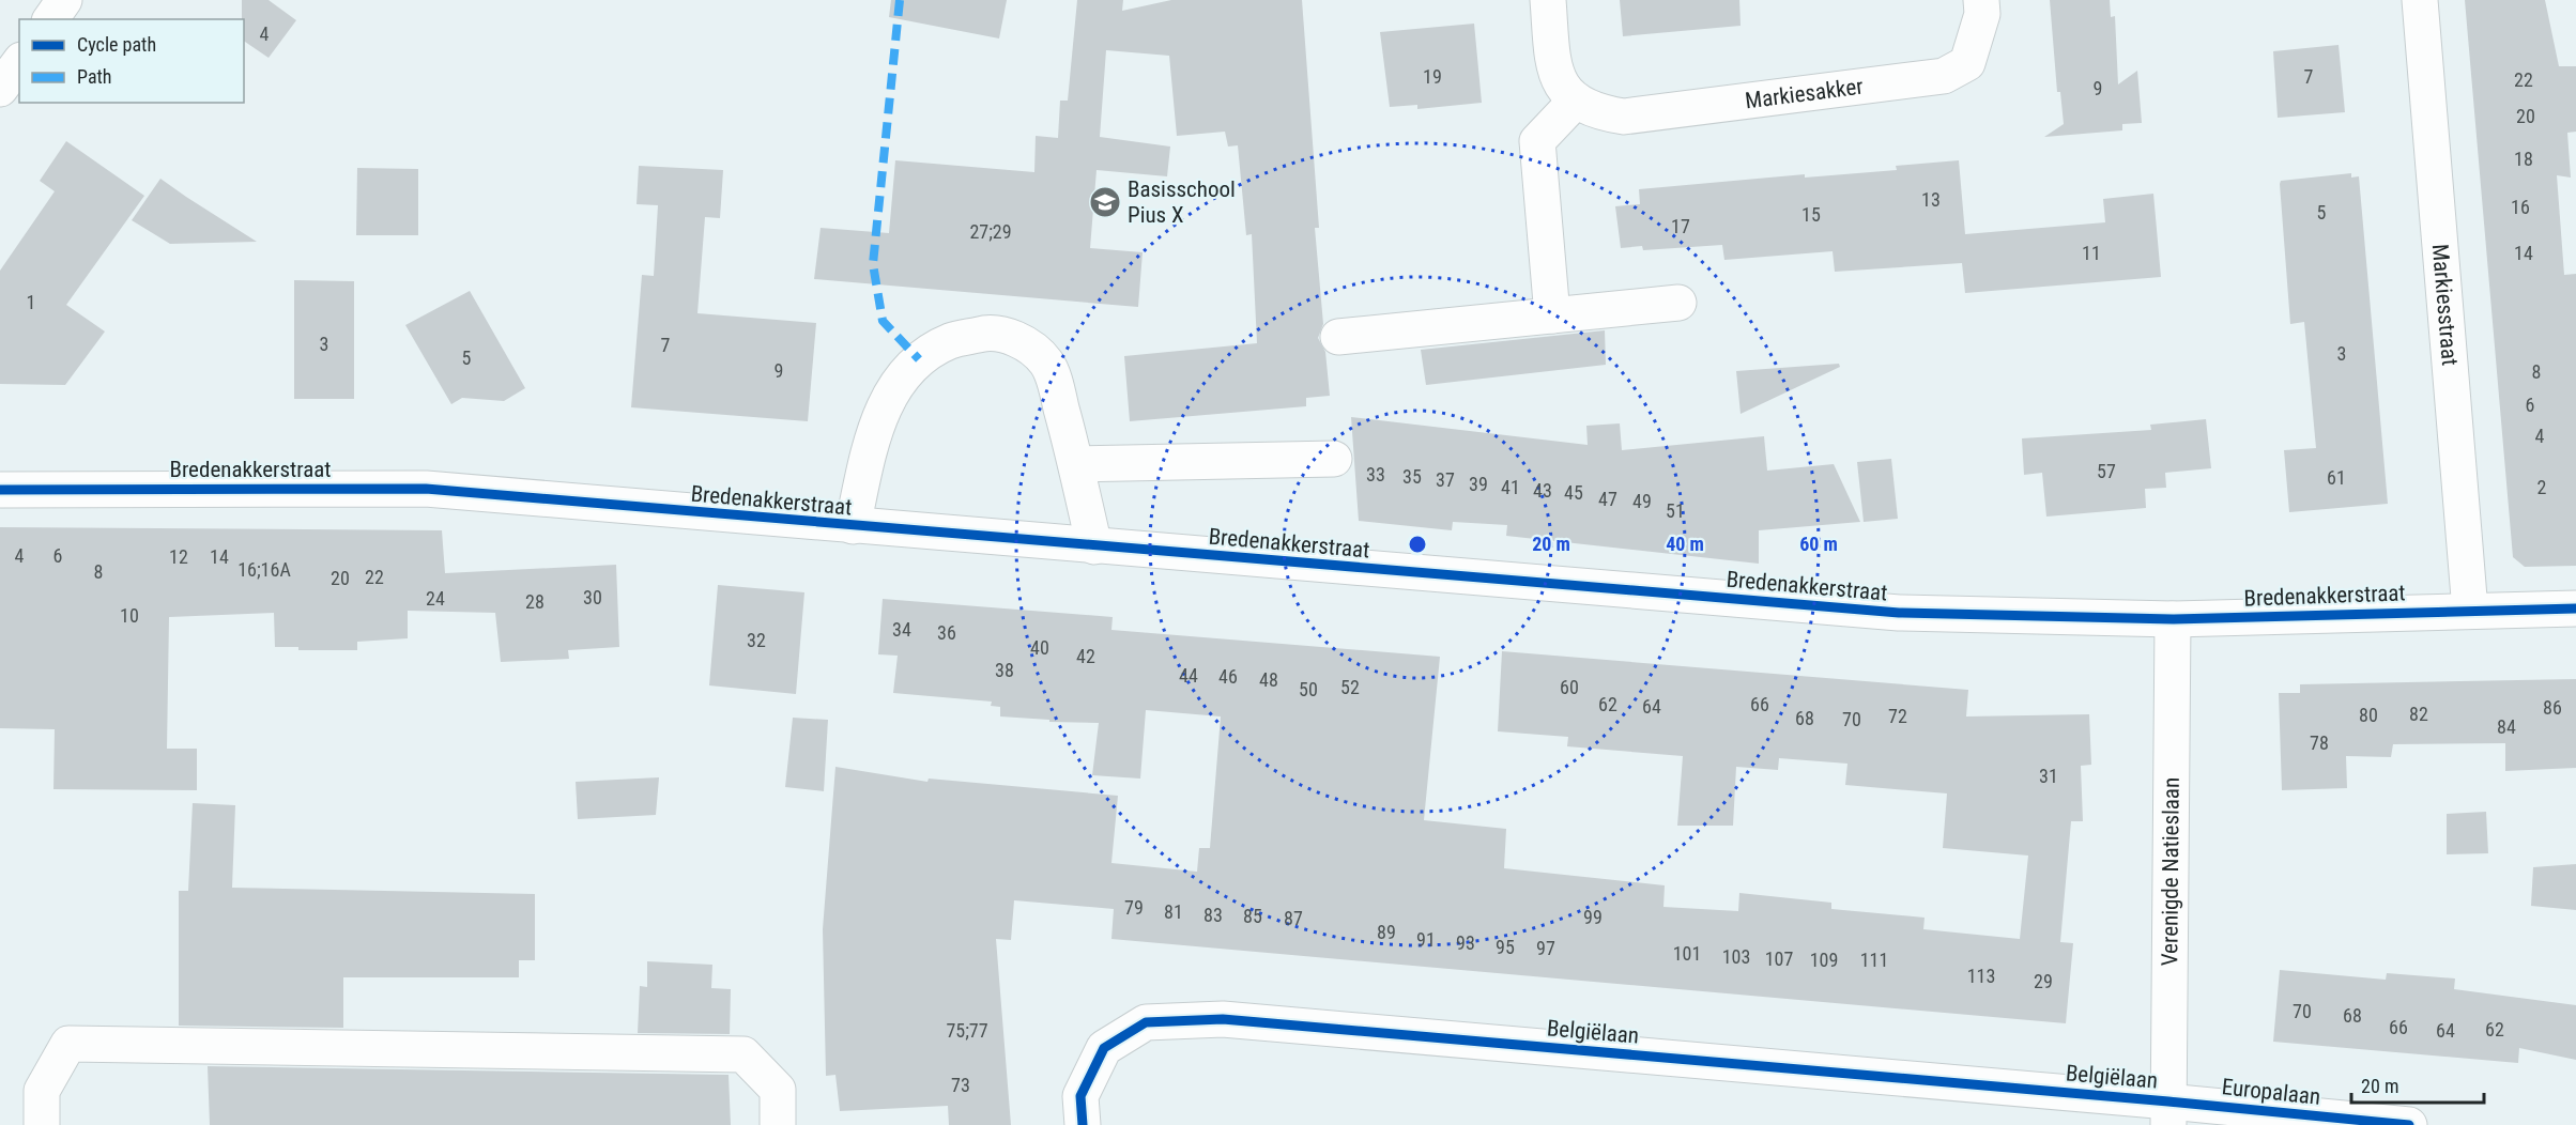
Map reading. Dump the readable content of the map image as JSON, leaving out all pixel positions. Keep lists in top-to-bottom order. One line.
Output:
{"streets":{"street":["Markiesakker","Markiesstraat","Bredenakkerstraat","Verenigde Natieslaan","Belgiëlaan","Europalaan"]},"crossings":[["Markiesstraat","Bredenakkerstraat"],["Bredenakkerstraat","Verenigde Natieslaan"],["Verenigde Natieslaan","Belgiëlaan"],["Verenigde Natieslaan","Europalaan"],["Belgiëlaan","Europalaan"]],"places":{"school or university":["Basisschool Pius X"]},"house_numbers":["4","19","7","22","9","20","18","13","16","5","15","17","27;29","11","14","1","3","7","3","5","9","8","6","4","57","33","35","61","37","39","41","2","43","45","47","49","51","4","6","12","14","16;16A","8","22","20","30","24","28","10","34","36","32","40","42","38","44","46","48","52","60","50","62","66","64","86","82","80","72","68","70","84","78","31","79","81","83","85","99","87","89","91","93","95","97","101","103","107","109","111","113","29","70","68","66","62","75;77","64","73"],"legend":["Cycle path","Path"],"scale_bar":"20 m","rings":["20 m","40 m","60 m"]}
